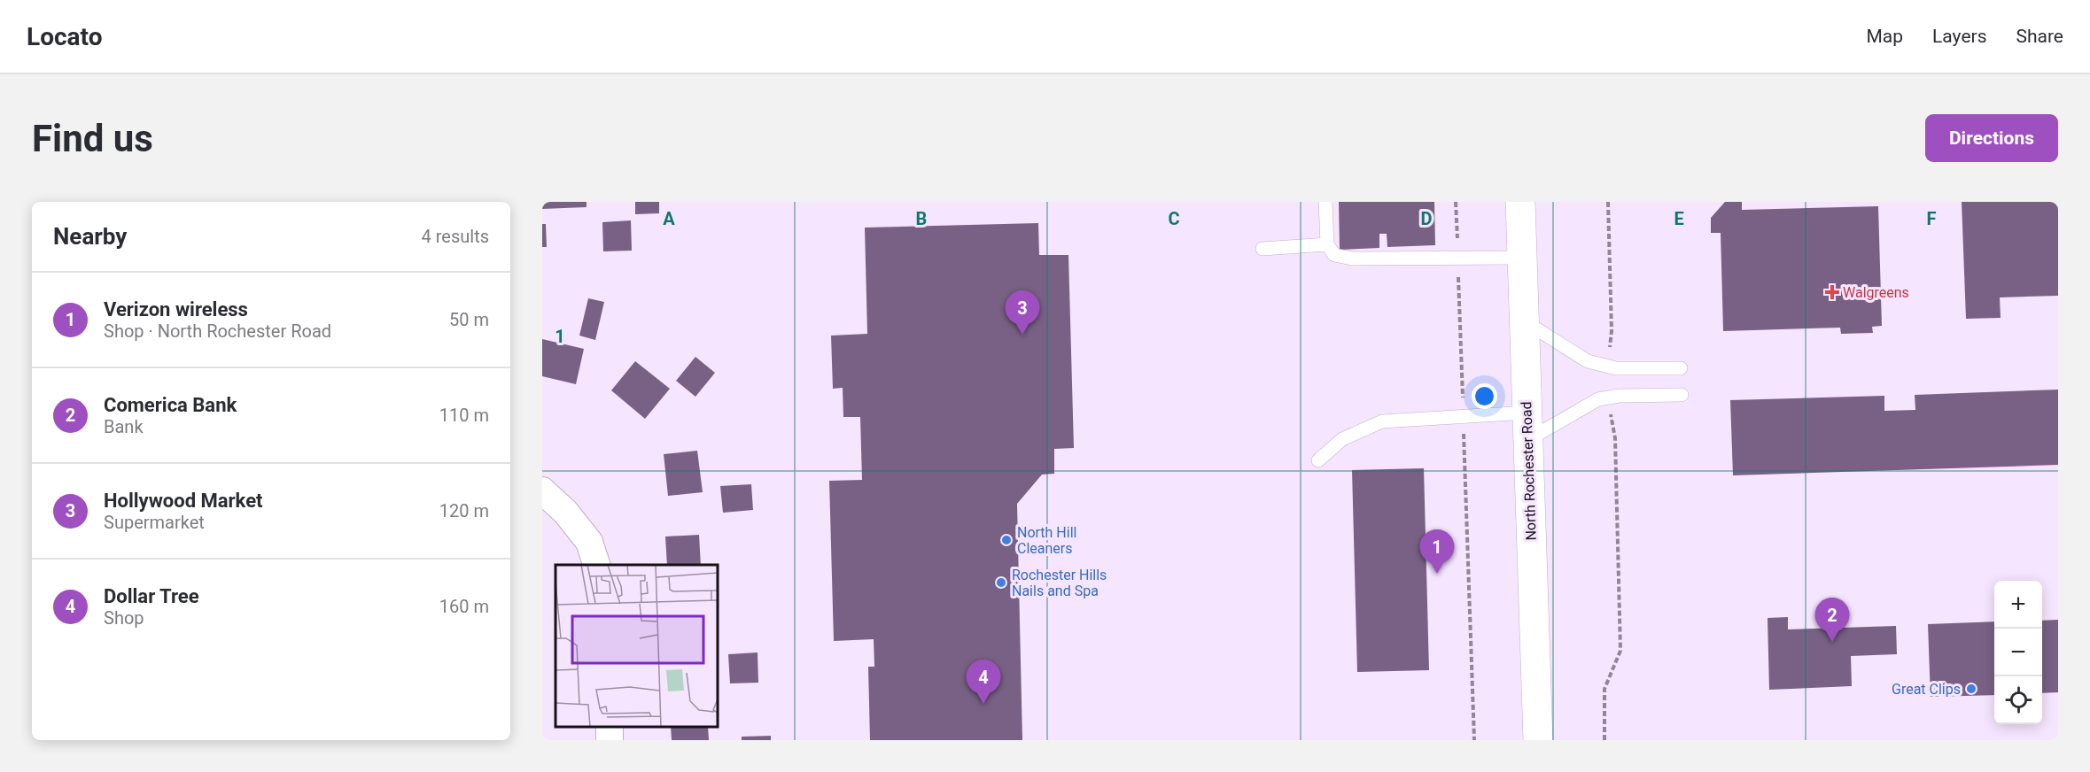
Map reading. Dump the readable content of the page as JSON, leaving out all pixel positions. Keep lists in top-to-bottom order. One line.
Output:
{"streets":{"main road":["North Rochester Road"]},"places":{"health":["Walgreens"],"other":["North Hill Cleaners","Rochester Hills Nails and Spa","Great Clips"]},"page":{"header":"Locato","nav":["Map","Layers","Share"],"buttons":"Directions","title":"Find us","heading":["Nearby","4 results"],"list":[{"mark":"1","name":"Verizon wireless","note":"Shop · North Rochester Road","value":"50 m"},{"mark":"2","name":"Comerica Bank","note":"Bank","value":"110 m"},{"mark":"3","name":"Hollywood Market","note":"Supermarket","value":"120 m"},{"mark":"4","name":"Dollar Tree","note":"Shop","value":"160 m"}],"pins":["3","1","2","4"],"map_buttons":["+","−"]},"grid":{"columns":["A","B","C","D","E","F"],"rows":["1"]}}
